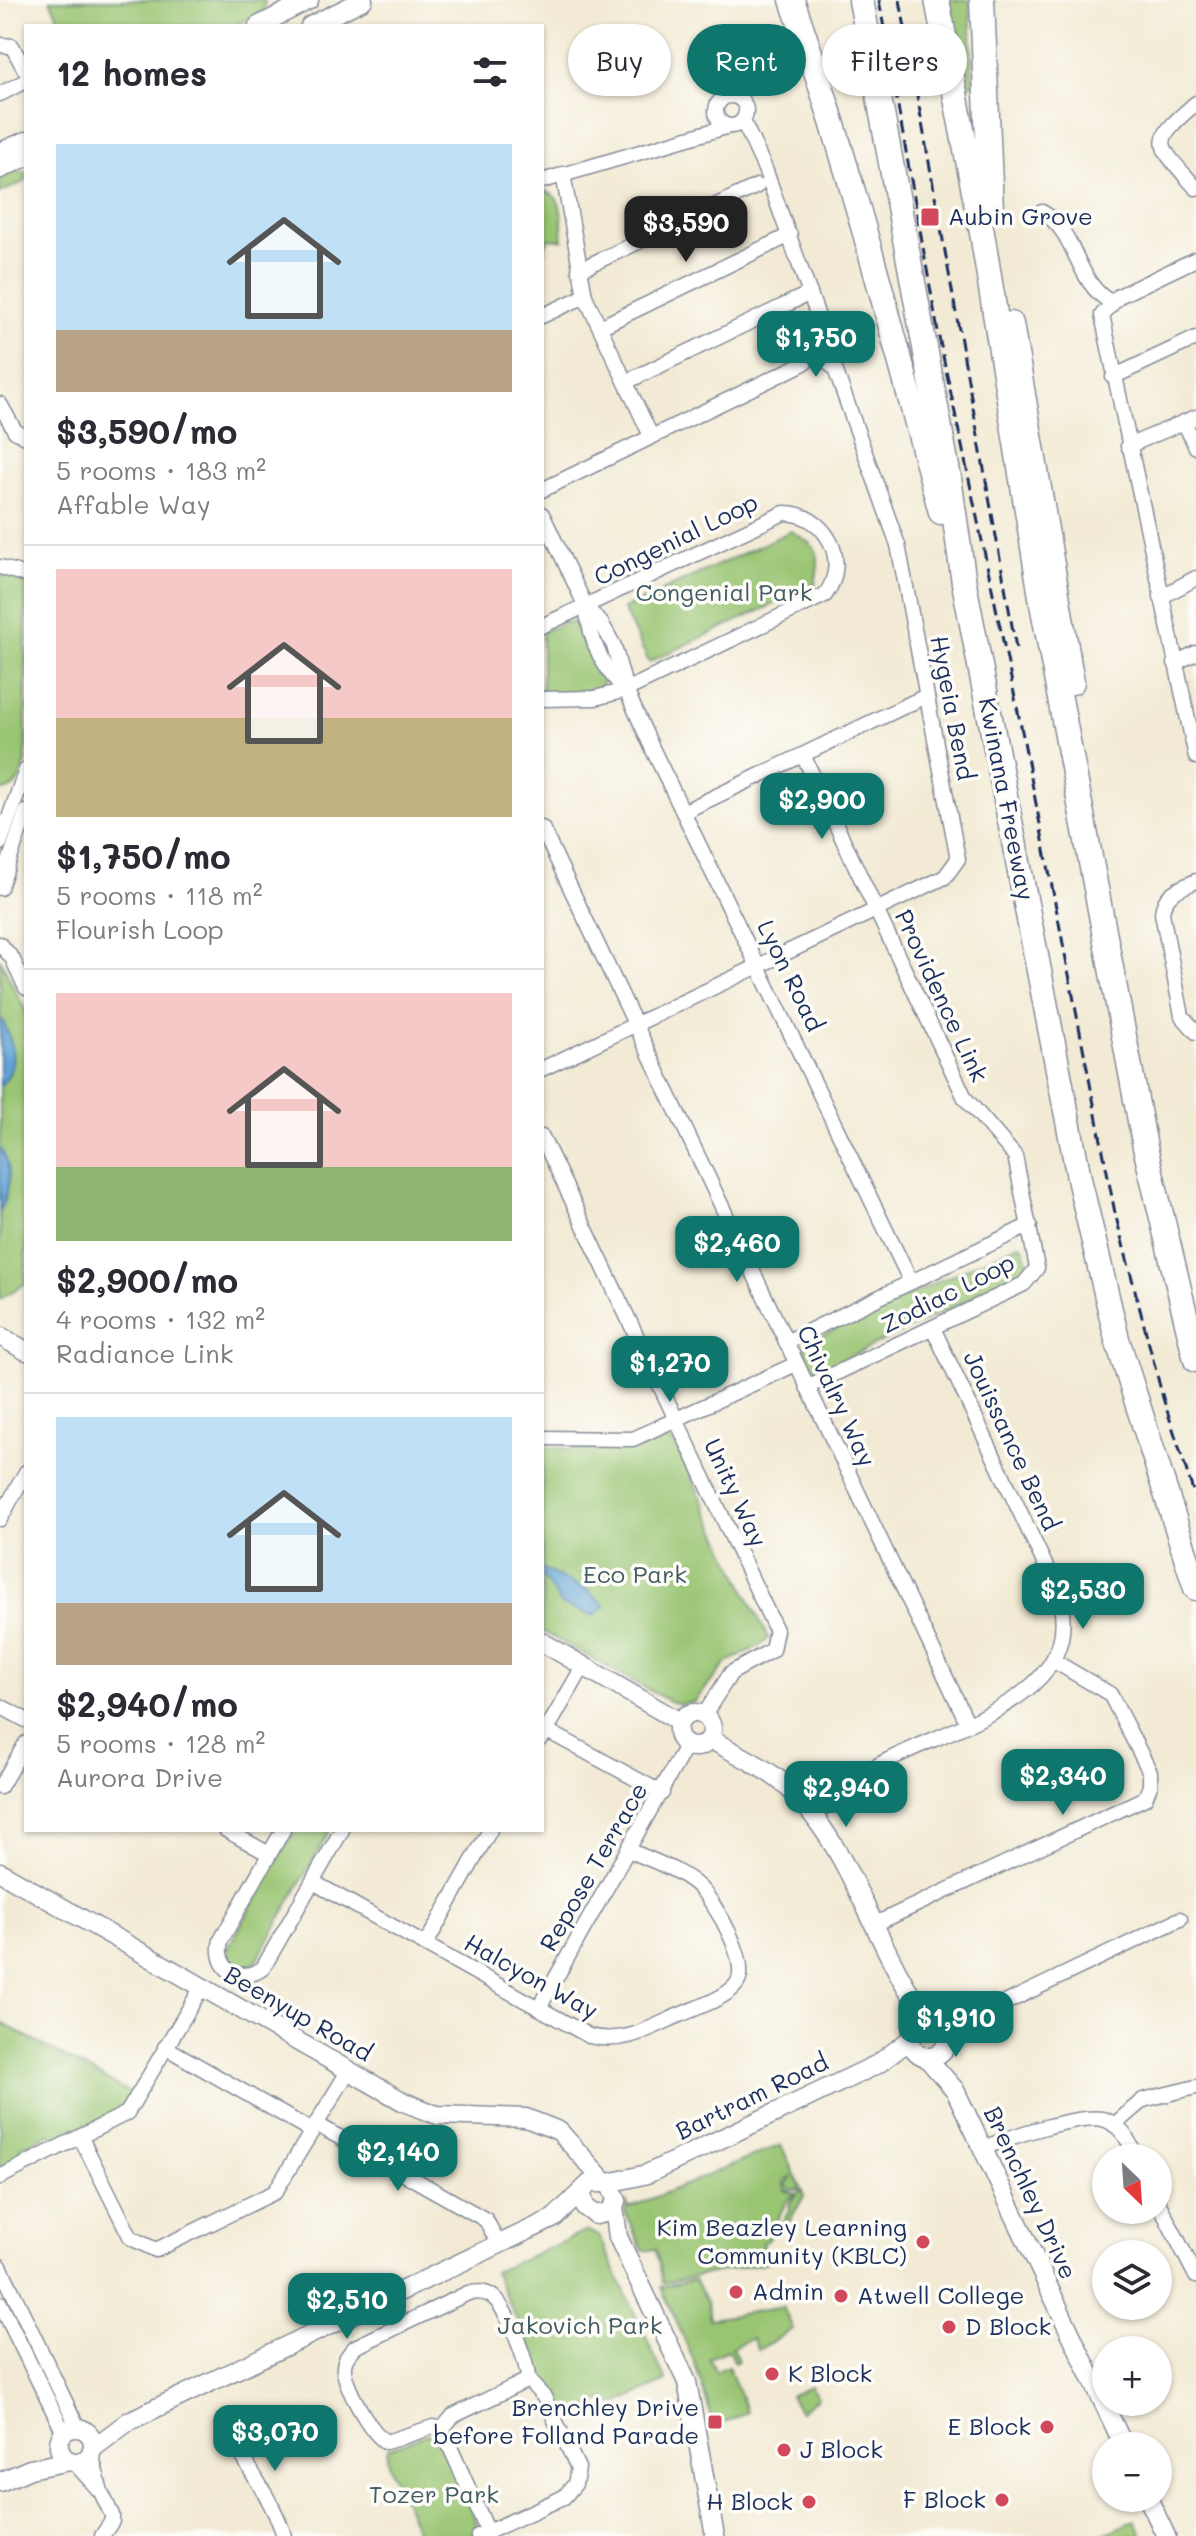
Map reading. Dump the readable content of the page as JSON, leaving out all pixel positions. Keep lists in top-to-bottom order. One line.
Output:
{"streets":{"highway":["Kwinana Freeway"],"street":["Congenial Loop","Hygeia Bend","Lyon Road","Providence Link","Zodiac Loop","Chivalry Way","Jouissance Bend","Unity Way","Repose Terrace","Halcyon Way","Beenyup Road","Bartram Road","Brenchley Drive"]},"crossings":[["Congenial Loop","Lyon Road"],["Hygeia Bend","Lyon Road"],["Hygeia Bend","Providence Link"],["Hygeia Bend","Chivalry Way"],["Lyon Road","Zodiac Loop"],["Providence Link","Zodiac Loop"],["Zodiac Loop","Chivalry Way"],["Zodiac Loop","Jouissance Bend"],["Chivalry Way","Jouissance Bend"],["Unity Way","Repose Terrace"],["Repose Terrace","Halcyon Way"],["Beenyup Road","Bartram Road"],["Bartram Road","Brenchley Drive"]],"parks":["Congenial Park","Eco Park","Jakovich Park","Tozer Park"],"places":{"transit":["Aubin Grove","Brenchley Drive before Folland Parade"],"other":["Kim Beazley Learning Community (KBLC)","Admin","Atwell College","D Block","K Block","E Block","J Block","F Block","H Block"]},"north":"bottom right","page":{"chip":["Buy","Rent","Filters"],"heading":"12 homes","list":[{"name":"$3,590/mo","note":"5 rooms · 183 m² · Affable Way"},{"name":"$1,750/mo","note":"5 rooms · 118 m² · Flourish Loop"},{"name":"$2,900/mo","note":"4 rooms · 132 m² · Radiance Link"},{"name":"$2,940/mo","note":"5 rooms · 128 m² · Aurora Drive"}],"price":["$3,590","$1,750","$2,900","$2,460","$1,270","$2,530","$2,340","$2,940","$1,910","$2,140","$2,510","$3,070"],"map_buttons":["+","−"]}}
